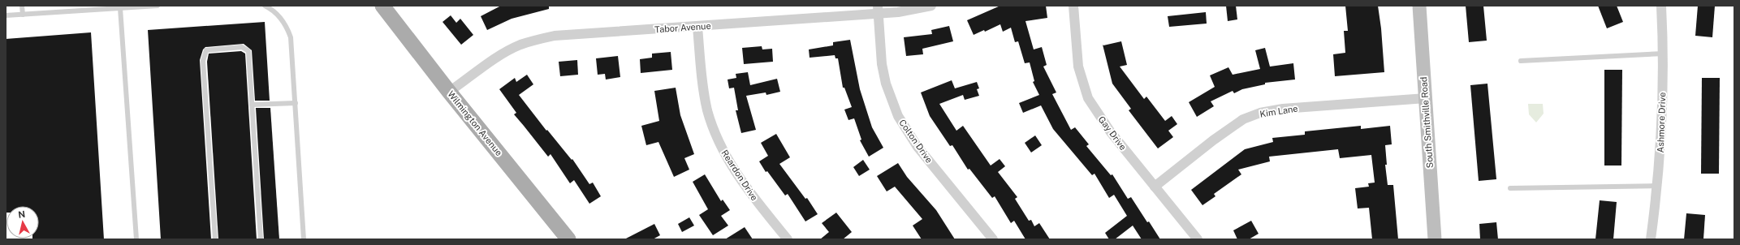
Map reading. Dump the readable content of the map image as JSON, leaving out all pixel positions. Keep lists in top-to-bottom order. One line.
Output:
{"streets":{"main road":["South Smithville Road","Wilmington Avenue"],"street":["Tabor Avenue","Kim Lane","Ashmore Drive","Gay Drive","Colton Drive","Reardon Drive"]},"crossings":[["Tabor Avenue","Wilmington Avenue"],["Tabor Avenue","Colton Drive"],["Tabor Avenue","Reardon Drive"],["Kim Lane","South Smithville Road"],["Kim Lane","Gay Drive"]],"north":"top"}
